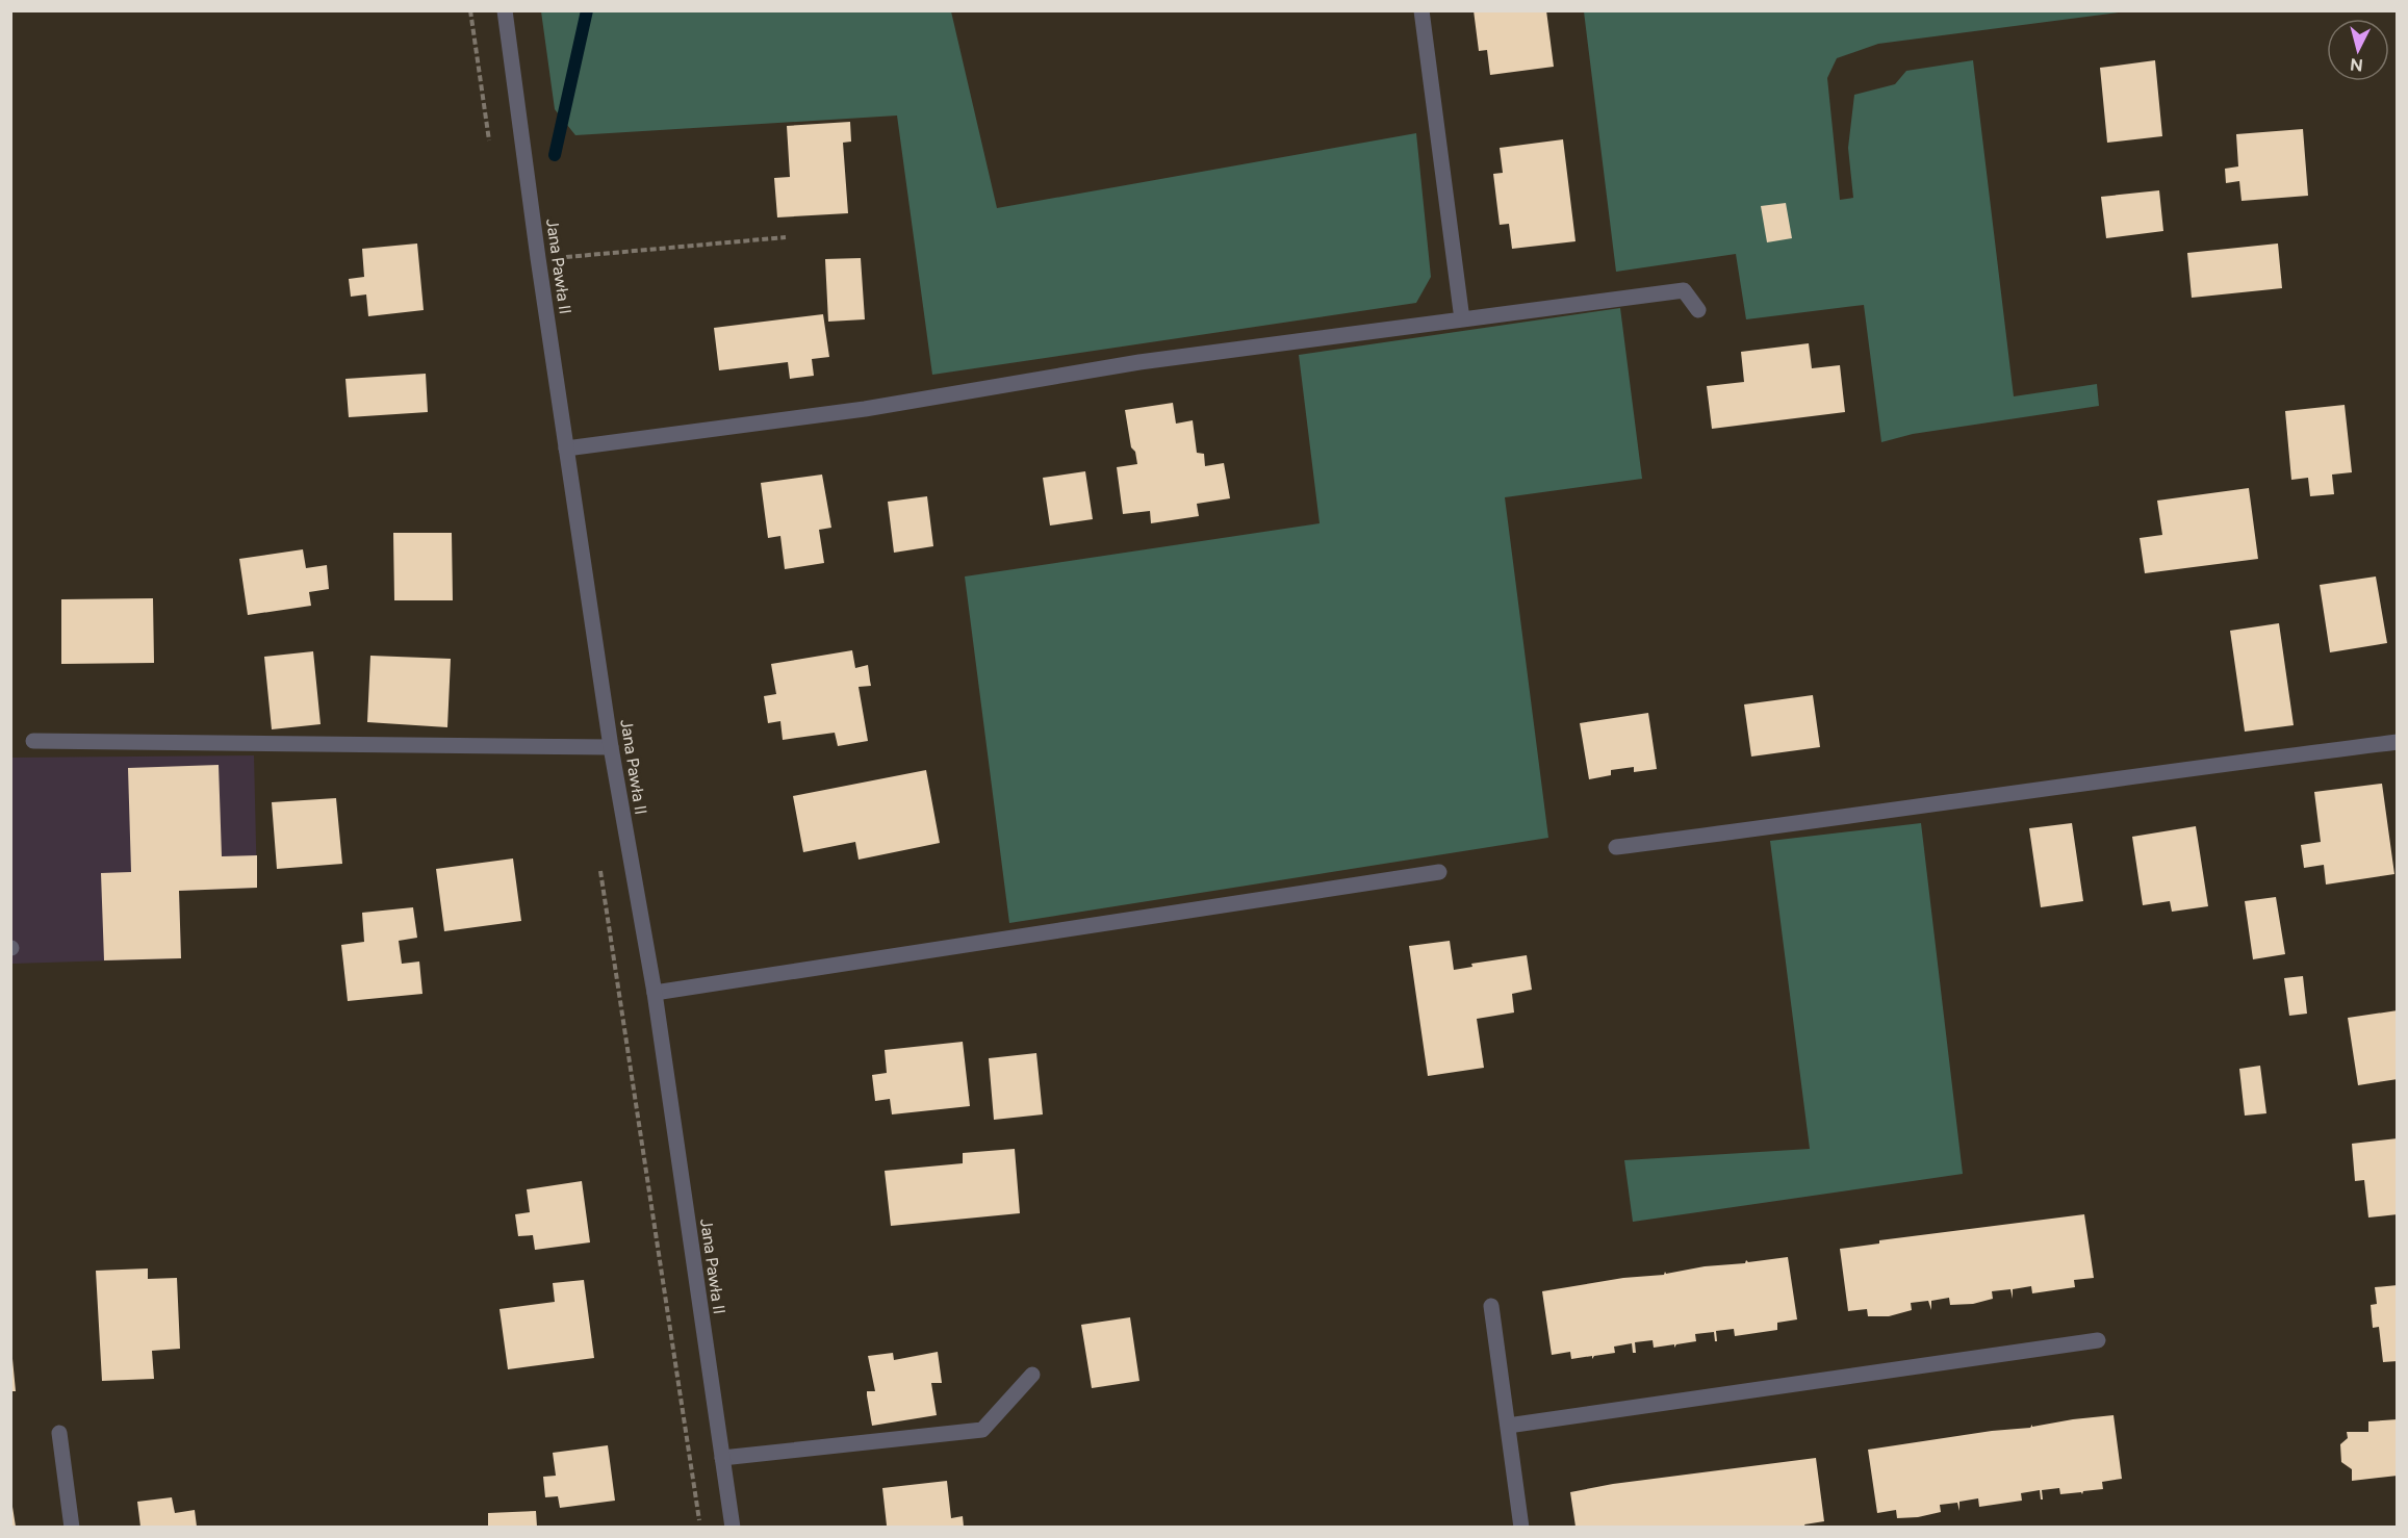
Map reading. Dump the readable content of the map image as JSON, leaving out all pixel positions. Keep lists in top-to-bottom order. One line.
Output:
{"streets":{"street":["Jana Pawła II"]},"north":"bottom"}
